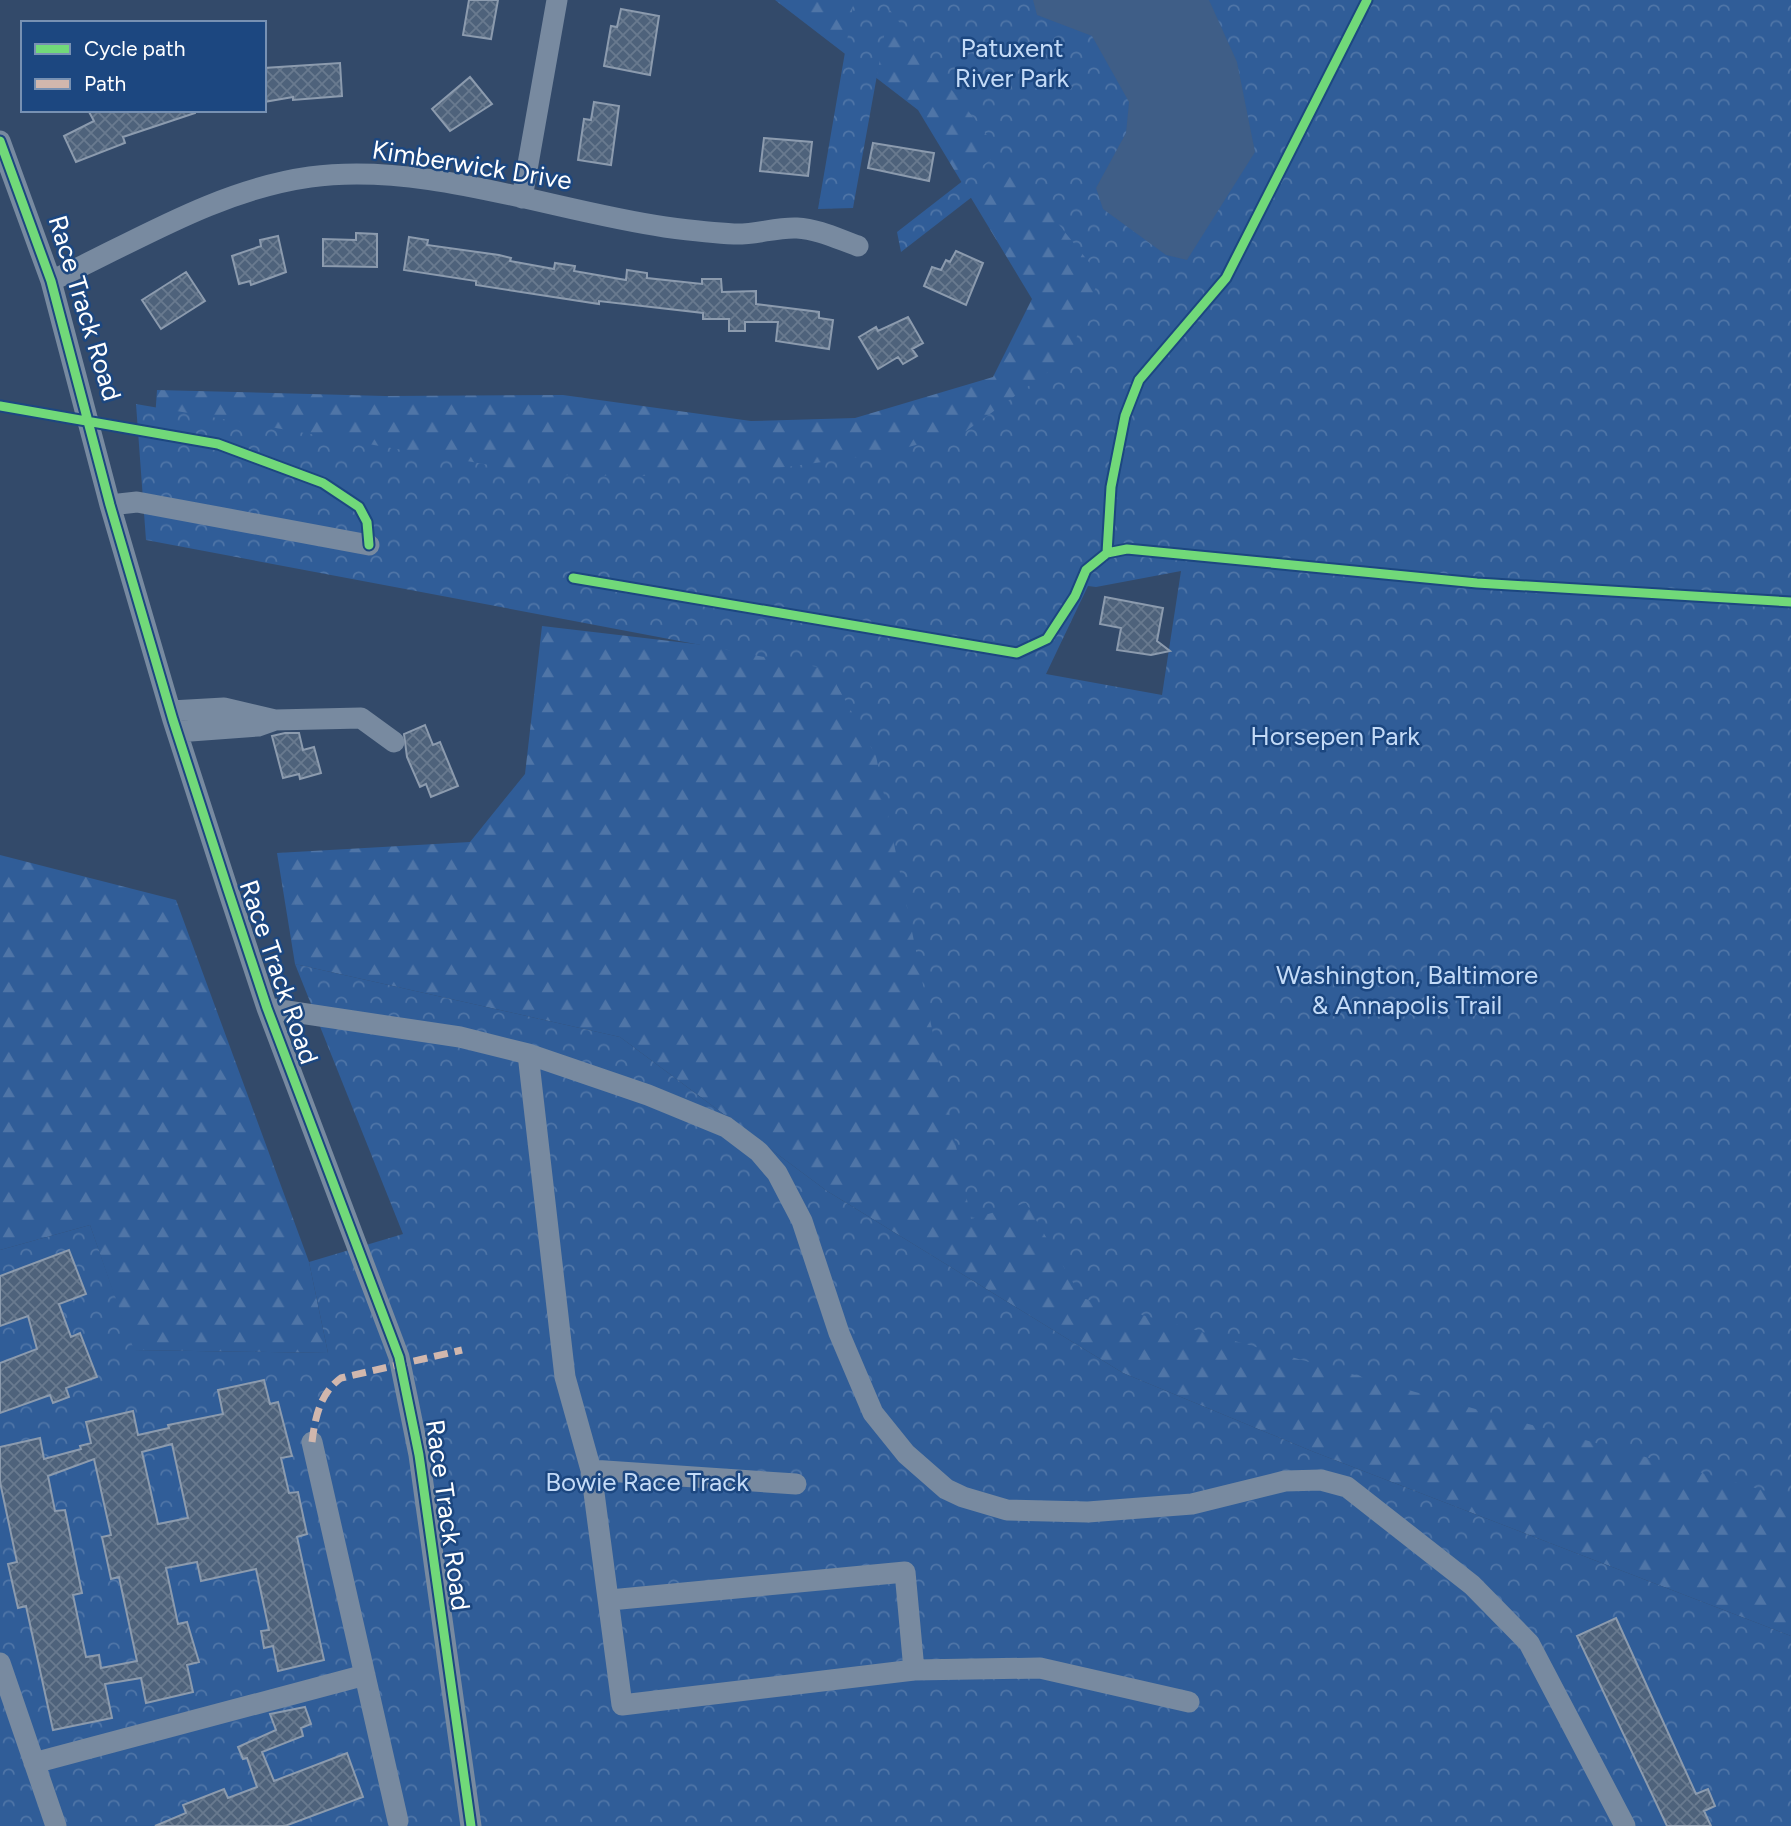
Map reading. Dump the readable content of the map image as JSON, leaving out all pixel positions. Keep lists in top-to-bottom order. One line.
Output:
{"streets":{"street":["Kimberwick Drive","Race Track Road"]},"crossings":[["Kimberwick Drive","Race Track Road"]],"parks":["Patuxent River Park","Horsepen Park","Washington, Baltimore & Annapolis Trail","Bowie Race Track"],"legend":["Cycle path","Path"]}
